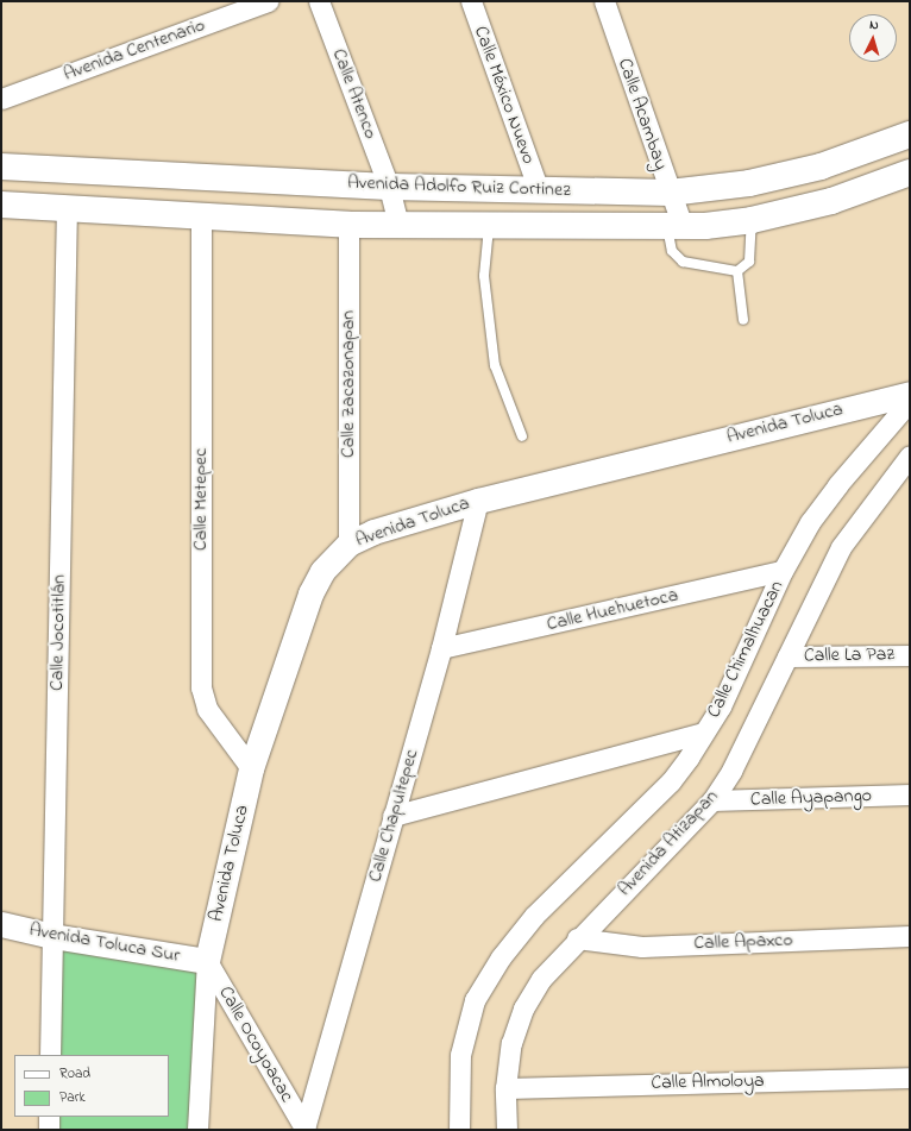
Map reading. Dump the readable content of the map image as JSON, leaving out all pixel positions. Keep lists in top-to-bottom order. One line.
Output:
{"streets":{"main road":["Avenida Adolfo Ruiz Cortinez"],"street":["Avenida Centenario","Calle Atenco","Calle México Nuevo","Calle Acambay","Calle Zacazonapan","Avenida Toluca","Calle Metepec","Calle Huehuetoca","Calle Jocotitlán","Calle Chimalhuacan","Calle La Paz","Calle Ayapango","Calle Chapultepec","Avenida Atizapan","Calle Apaxco","Avenida Toluca Sur","Calle Ocoyoacac","Calle Almoloya"]},"crossings":[["Calle Atenco","Avenida Adolfo Ruiz Cortinez"],["Calle México Nuevo","Avenida Adolfo Ruiz Cortinez"],["Calle Acambay","Avenida Adolfo Ruiz Cortinez"],["Avenida Adolfo Ruiz Cortinez","Calle Zacazonapan"],["Avenida Adolfo Ruiz Cortinez","Calle Metepec"],["Avenida Adolfo Ruiz Cortinez","Calle Jocotitlán"],["Calle Zacazonapan","Avenida Toluca"],["Avenida Toluca","Calle Metepec"],["Avenida Toluca","Calle Chapultepec"],["Avenida Toluca","Avenida Toluca Sur"],["Avenida Toluca","Calle Ocoyoacac"],["Calle Huehuetoca","Calle Chimalhuacan"],["Calle Huehuetoca","Calle Chapultepec"],["Calle Jocotitlán","Avenida Toluca Sur"],["Calle Chimalhuacan","Calle Chapultepec"],["Calle La Paz","Avenida Atizapan"],["Calle Ayapango","Avenida Atizapan"],["Calle Chapultepec","Calle Ocoyoacac"],["Avenida Atizapan","Calle Apaxco"],["Avenida Atizapan","Calle Almoloya"],["Avenida Toluca Sur","Calle Ocoyoacac"]],"legend":["Road","Park"],"north":"top"}
